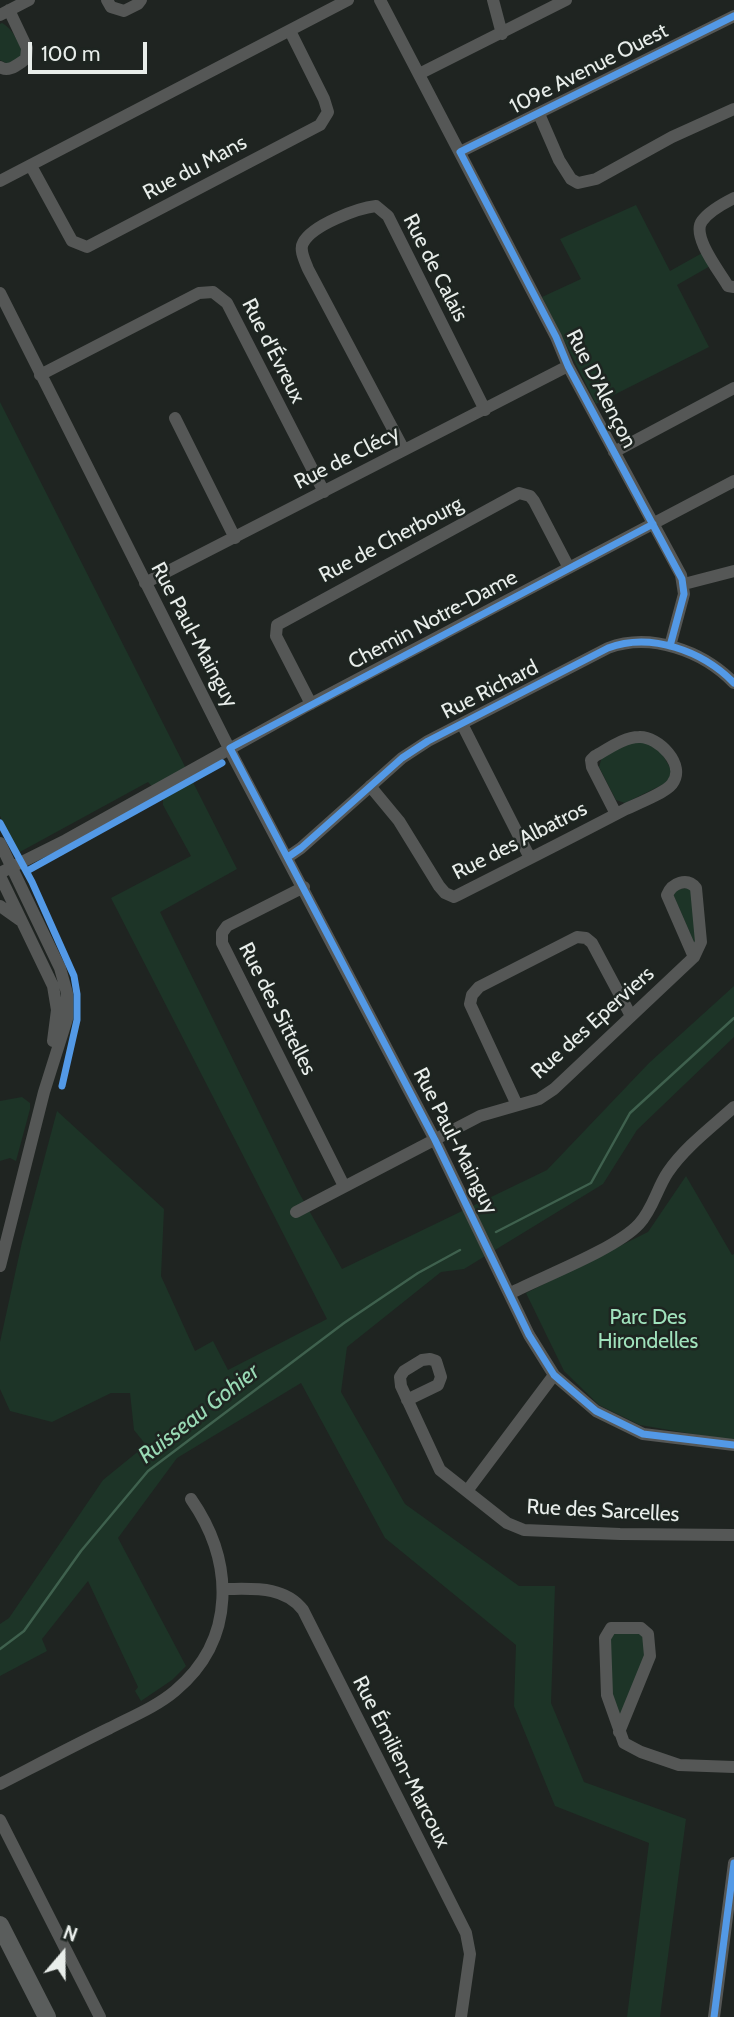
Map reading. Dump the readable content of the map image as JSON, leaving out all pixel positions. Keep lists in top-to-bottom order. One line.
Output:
{"streets":{"street":["109e Avenue Ouest","Rue du Mans","Rue de Calais","Rue d'Évreux","Rue D'Alençon","Rue de Clécy","Rue de Cherbourg","Chemin Notre-Dame","Rue Paul-Mainguy","Rue Richard","Rue des Albatros","Rue des Sittelles","Rue des Eperviers","Rue des Sarcelles","Rue Émilien-Marcoux"]},"crossings":[["109e Avenue Ouest","Rue D'Alençon"],["Rue de Calais","Rue de Clécy"],["Rue d'Évreux","Rue de Clécy"],["Rue d'Évreux","Rue Paul-Mainguy"],["Rue D'Alençon","Rue de Clécy"],["Rue D'Alençon","Chemin Notre-Dame"],["Rue de Clécy","Rue Paul-Mainguy"],["Rue de Cherbourg","Chemin Notre-Dame"],["Chemin Notre-Dame","Rue Paul-Mainguy"],["Rue Paul-Mainguy","Rue Richard"],["Rue Paul-Mainguy","Rue des Sittelles"],["Rue Paul-Mainguy","Rue des Eperviers"],["Rue Richard","Rue des Albatros"],["Rue des Sittelles","Rue des Eperviers"]],"water":["Ruisseau Gohier"],"parks":["Parc Des Hirondelles"],"scale_bar":"100 m","north":"top"}
